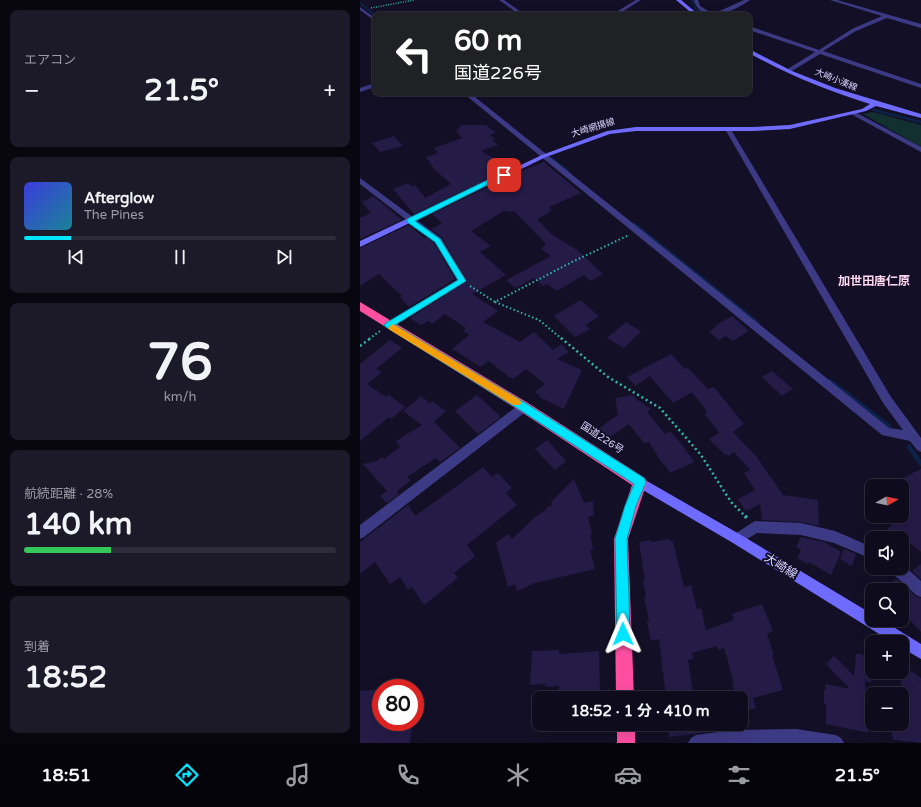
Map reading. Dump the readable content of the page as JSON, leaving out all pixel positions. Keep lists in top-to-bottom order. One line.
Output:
{"streets":{"highway":["国道226号"],"street":["大崎小湊線","大崎網揚線","大崎線"]},"crossings":[["大崎小湊線","大崎網揚線"],["国道226号","大崎線"]],"districts":["加世田唐仁原"],"north":"right","page":{"tile":["エアコン",["76","km/h"],["航続距離 · 28%","140 km"],["到着","18:52"]],"turn":["60 m","国道226号"],"heat":["−","21.5°","+"],"song":["Afterglow","The Pines"],"map_buttons":["+","−"],"limit":"80","trip":"18:52 · 1 分 · 410 m","tabs":["18:51","21.5°"]}}
